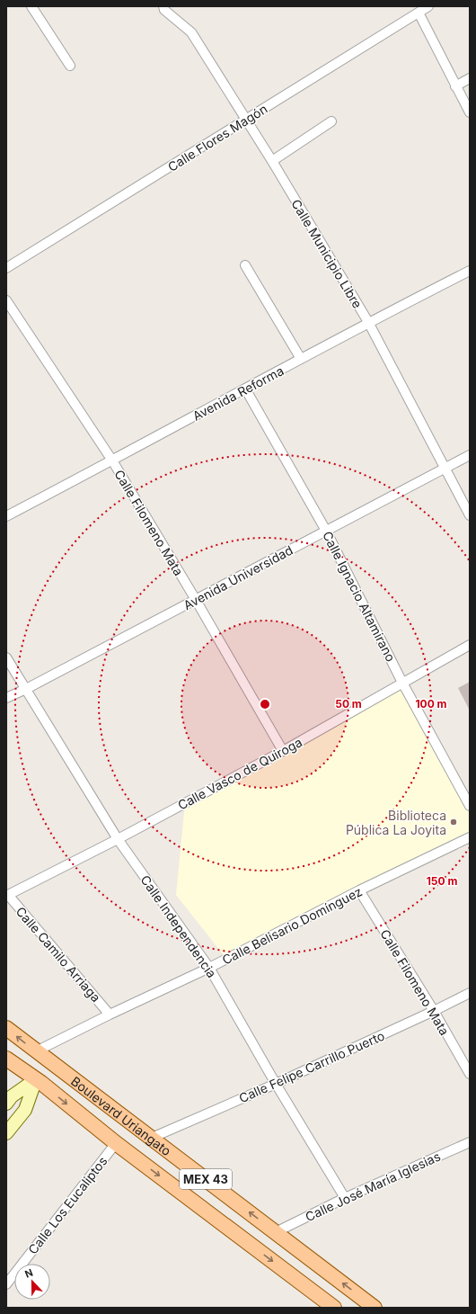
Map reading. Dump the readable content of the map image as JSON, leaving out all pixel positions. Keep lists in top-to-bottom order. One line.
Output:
{"streets":{"main road":["Boulevard Uriangato","MEX 43"],"street":["Calle Flores Magón","Calle Municipio Libre","Avenida Reforma","Calle Filomeno Mata","Avenida Universidad","Calle Ignacio Altamirano","Calle Vasco de Quiroga","Calle Belisario Domínguez","Calle Independencia","Calle Camilo Arriaga","Calle Felipe Carrillo Puerto","Calle José María Iglesias","Calle Los Eucaliptos"]},"crossings":[["Calle Flores Magón","Calle Municipio Libre"],["Calle Municipio Libre","Avenida Reforma"],["Calle Municipio Libre","Avenida Universidad"],["Avenida Reforma","Calle Filomeno Mata"],["Avenida Reforma","Calle Ignacio Altamirano"],["Calle Filomeno Mata","Avenida Universidad"],["Calle Filomeno Mata","Calle Vasco de Quiroga"],["Calle Filomeno Mata","Calle Belisario Domínguez"],["Calle Filomeno Mata","Calle Felipe Carrillo Puerto"],["Avenida Universidad","Calle Ignacio Altamirano"],["Avenida Universidad","Calle Independencia"],["Calle Ignacio Altamirano","Calle Vasco de Quiroga"],["Calle Vasco de Quiroga","Calle Independencia"],["Calle Vasco de Quiroga","Calle Camilo Arriaga"],["Calle Belisario Domínguez","Calle Independencia"],["Calle Belisario Domínguez","Calle Camilo Arriaga"],["Calle Belisario Domínguez","Boulevard Uriangato"],["Calle Independencia","Calle Felipe Carrillo Puerto"],["Calle Independencia","Calle José María Iglesias"],["Calle Felipe Carrillo Puerto","Boulevard Uriangato"],["Boulevard Uriangato","Calle José María Iglesias"],["Boulevard Uriangato","Calle Los Eucaliptos"]],"places":["Biblioteca Pública La Joyita"],"north":"top","rings":["50 m","100 m","150 m"]}
